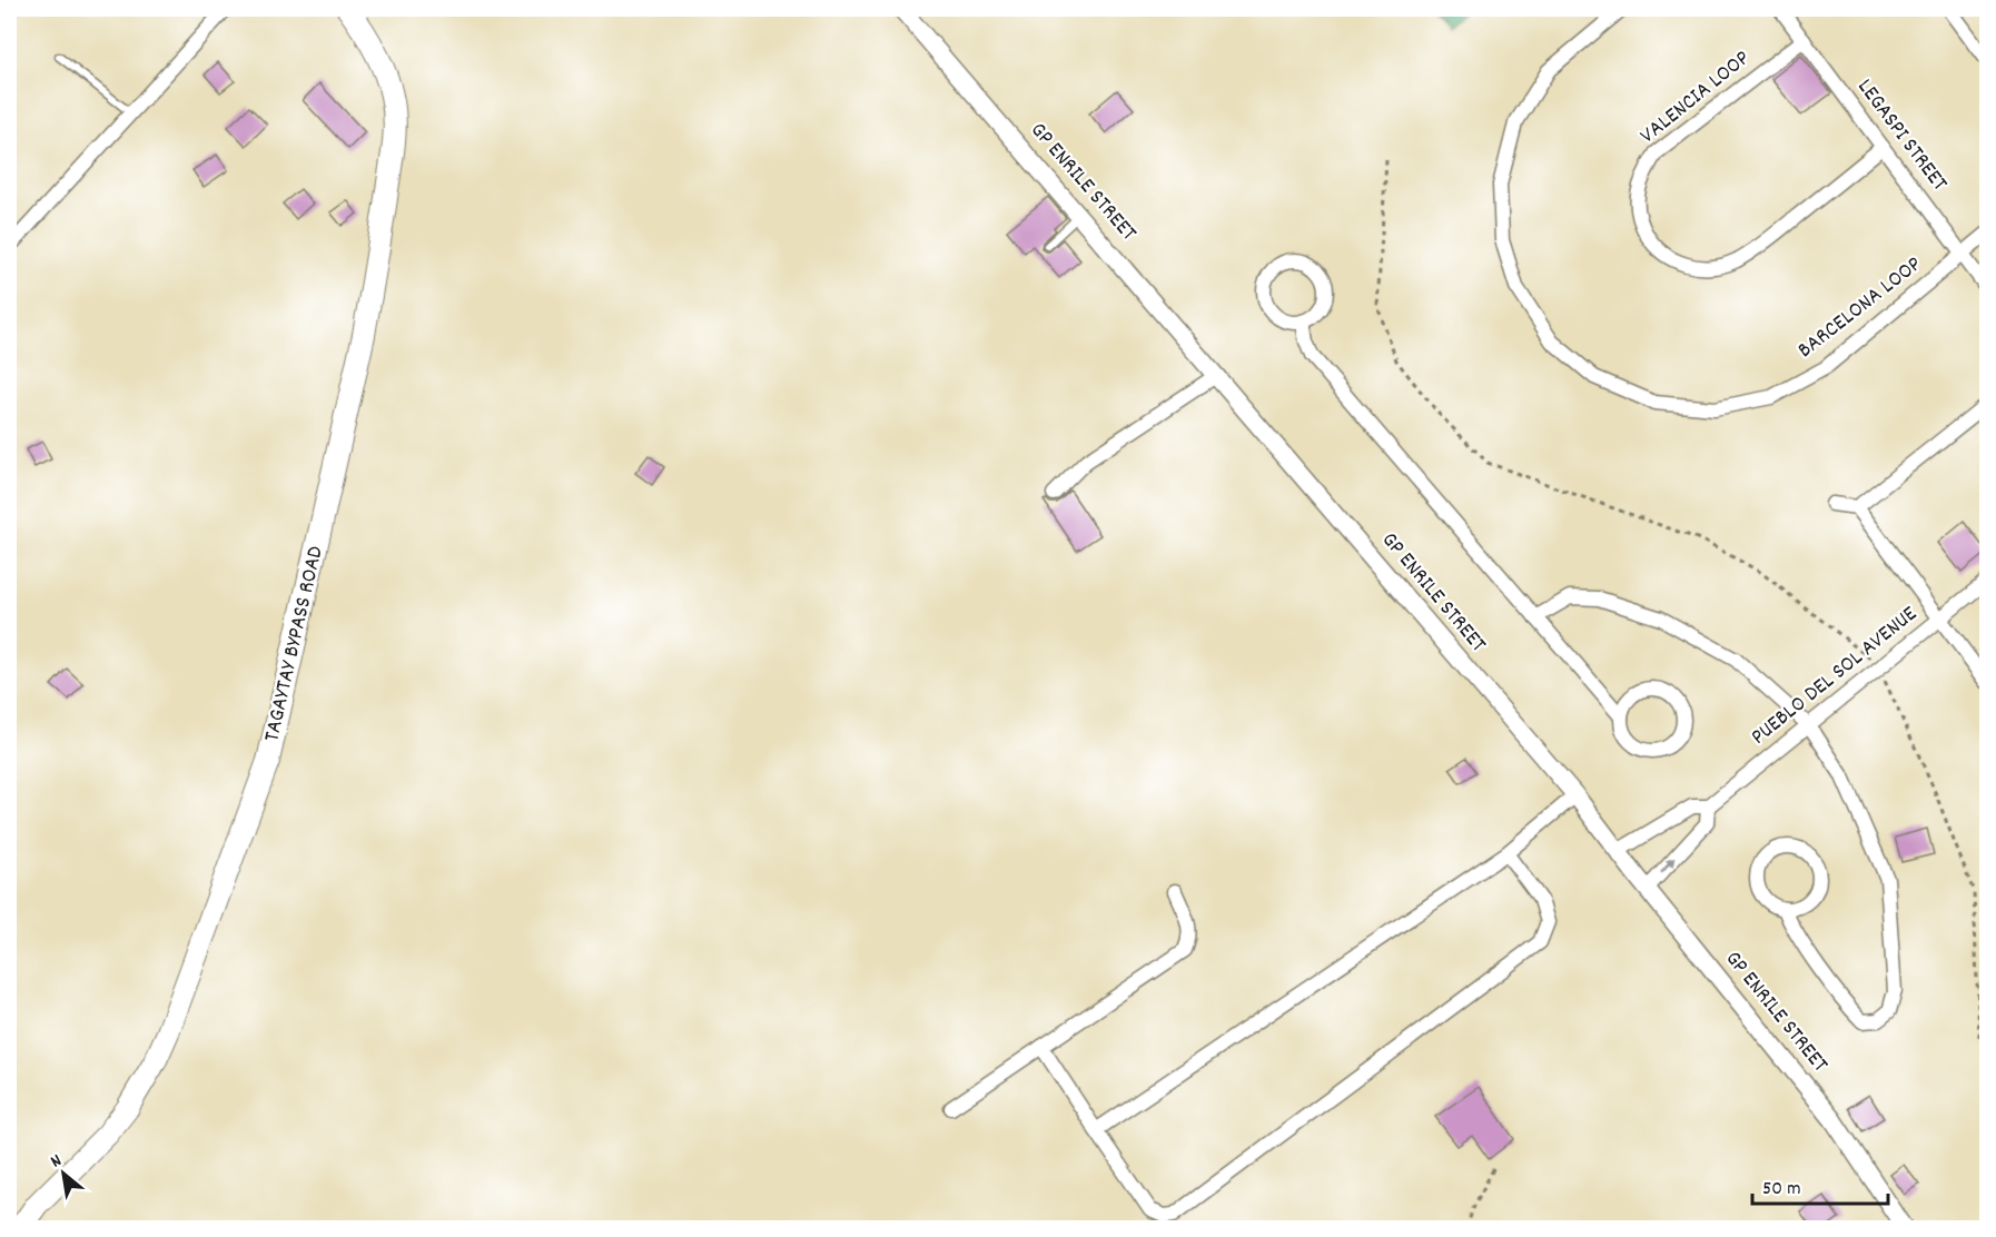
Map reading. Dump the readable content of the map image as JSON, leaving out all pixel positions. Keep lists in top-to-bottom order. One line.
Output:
{"streets":{"main road":["TAGAYTAY BYPASS ROAD"],"street":["VALENCIA LOOP","LEGASPI STREET","GP ENRILE STREET","BARCELONA LOOP","PUEBLO DEL SOL AVENUE"]},"crossings":[["VALENCIA LOOP","LEGASPI STREET"],["LEGASPI STREET","BARCELONA LOOP"],["GP ENRILE STREET","PUEBLO DEL SOL AVENUE"]],"scale_bar":"50 m","north":"top left"}
